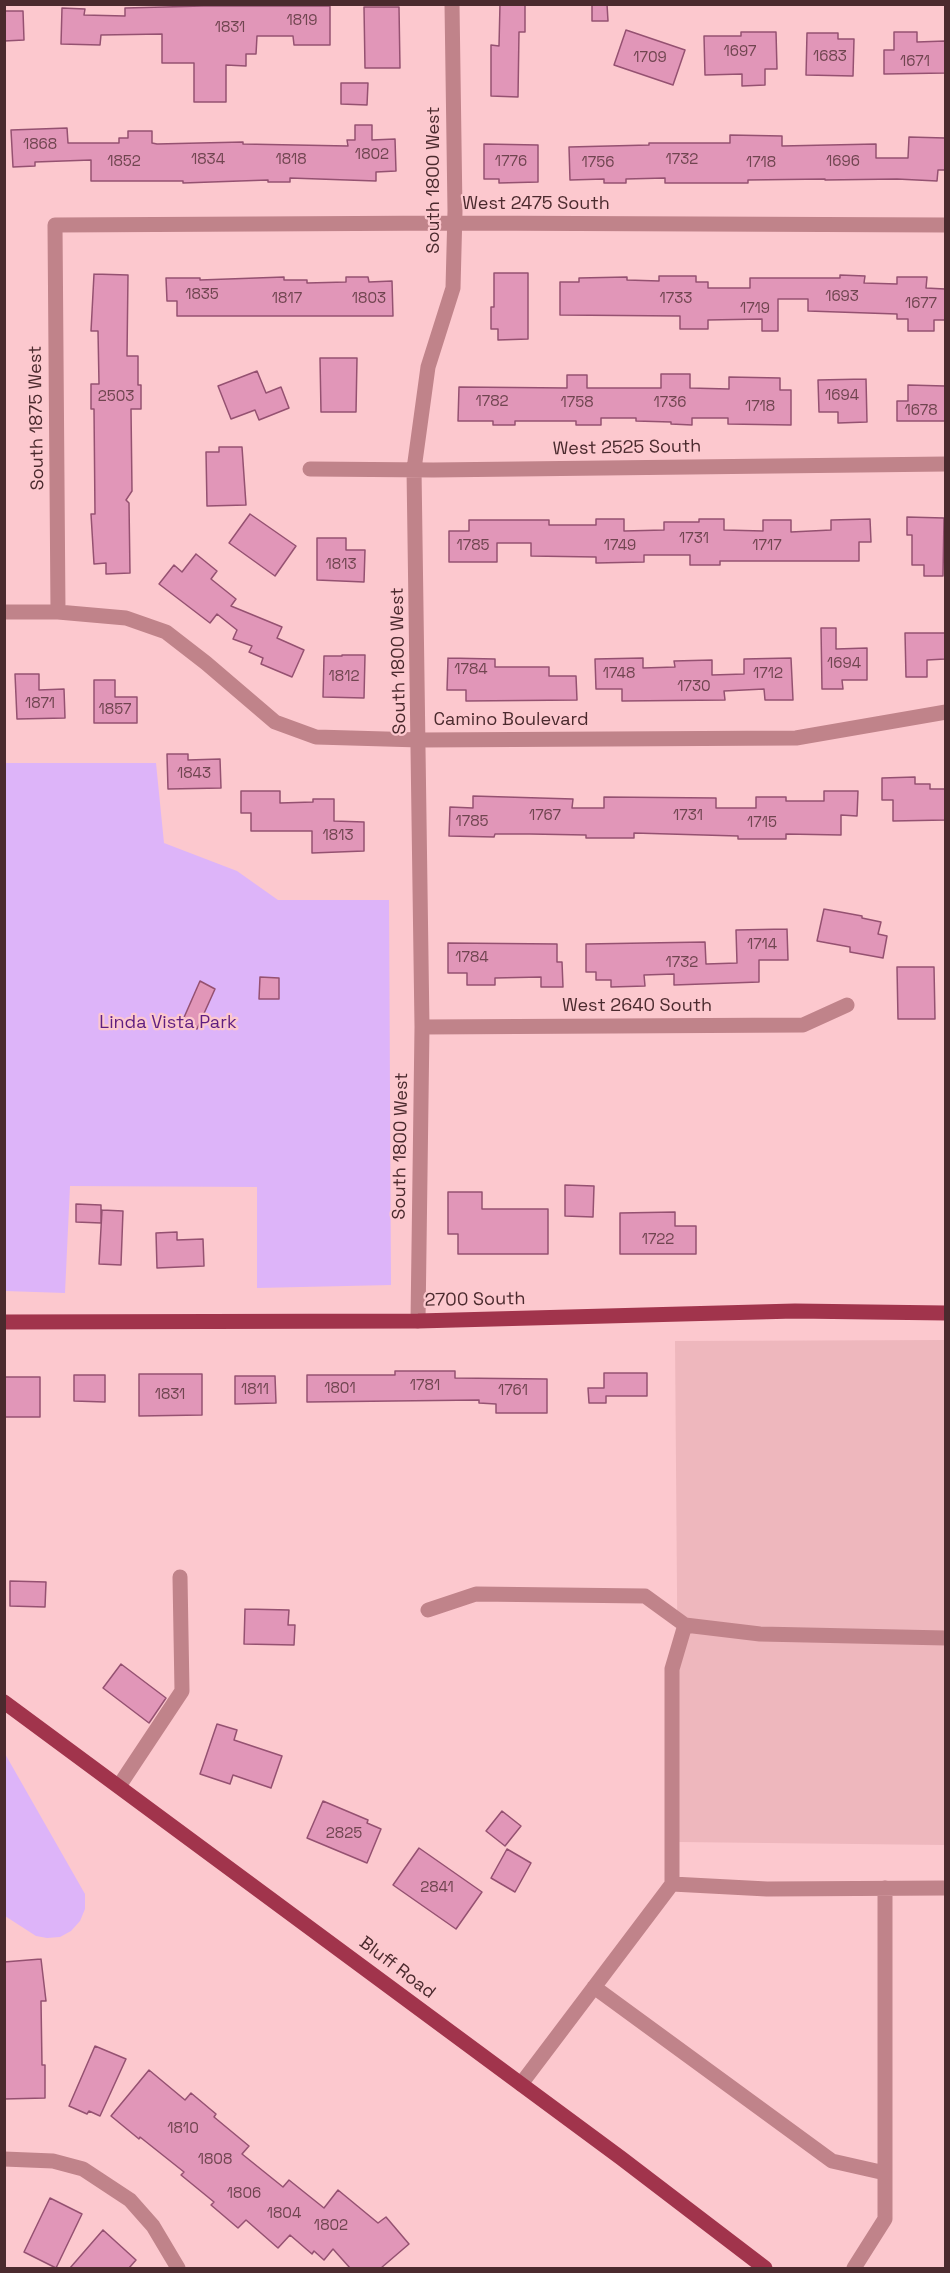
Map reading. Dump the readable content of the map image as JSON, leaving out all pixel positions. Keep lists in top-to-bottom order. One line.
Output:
{"streets":{"main road":["2700 South","Bluff Road"],"street":["South 1800 West","West 2475 South","South 1875 West","West 2525 South","Camino Boulevard","West 2640 South"]},"crossings":[["South 1800 West","West 2475 South"],["South 1800 West","West 2525 South"],["South 1800 West","Camino Boulevard"],["South 1800 West","West 2640 South"],["South 1800 West","2700 South"],["West 2475 South","South 1875 West"],["South 1875 West","Camino Boulevard"]],"parks":["Linda Vista Park"],"house_numbers":["1819","1831","1697","1683","1709","1671","1868","1802","1834","1818","1732","1852","1776","1696","1756","1718","1835","1693","1817","1803","1733","1677","1719","1694","2503","1782","1758","1736","1718","1678","1731","1785","1749","1717","1813","1694","1784","1748","1712","1812","1730","1871","1857","1843","1767","1731","1785","1715","1813","1714","1784","1732","1722","1781","1801","1811","1761","1831","2825","2841","1810","1808","1806","1804","1802"]}
